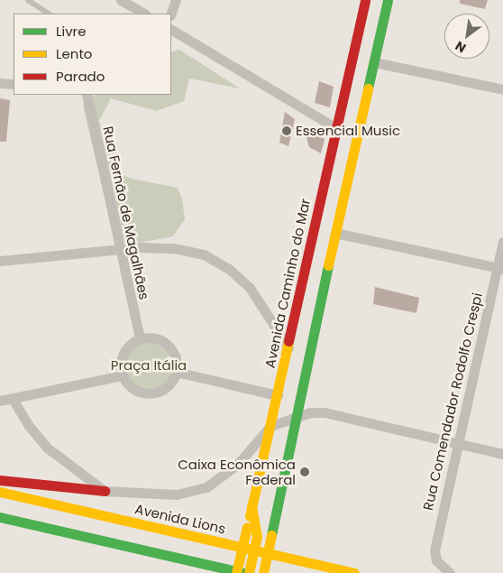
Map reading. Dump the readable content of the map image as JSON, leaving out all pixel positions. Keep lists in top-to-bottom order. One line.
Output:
{"streets":{"main road":["Avenida Caminho do Mar","Avenida Lions"],"street":["Rua Fernão de Magalhães","Rua Comendador Rodolfo Crespi"]},"parks":["Praça Itália"],"places":["Essencial Music","Caixa Econômica Federal"],"legend":["Livre","Lento","Parado"],"north":"bottom left"}
